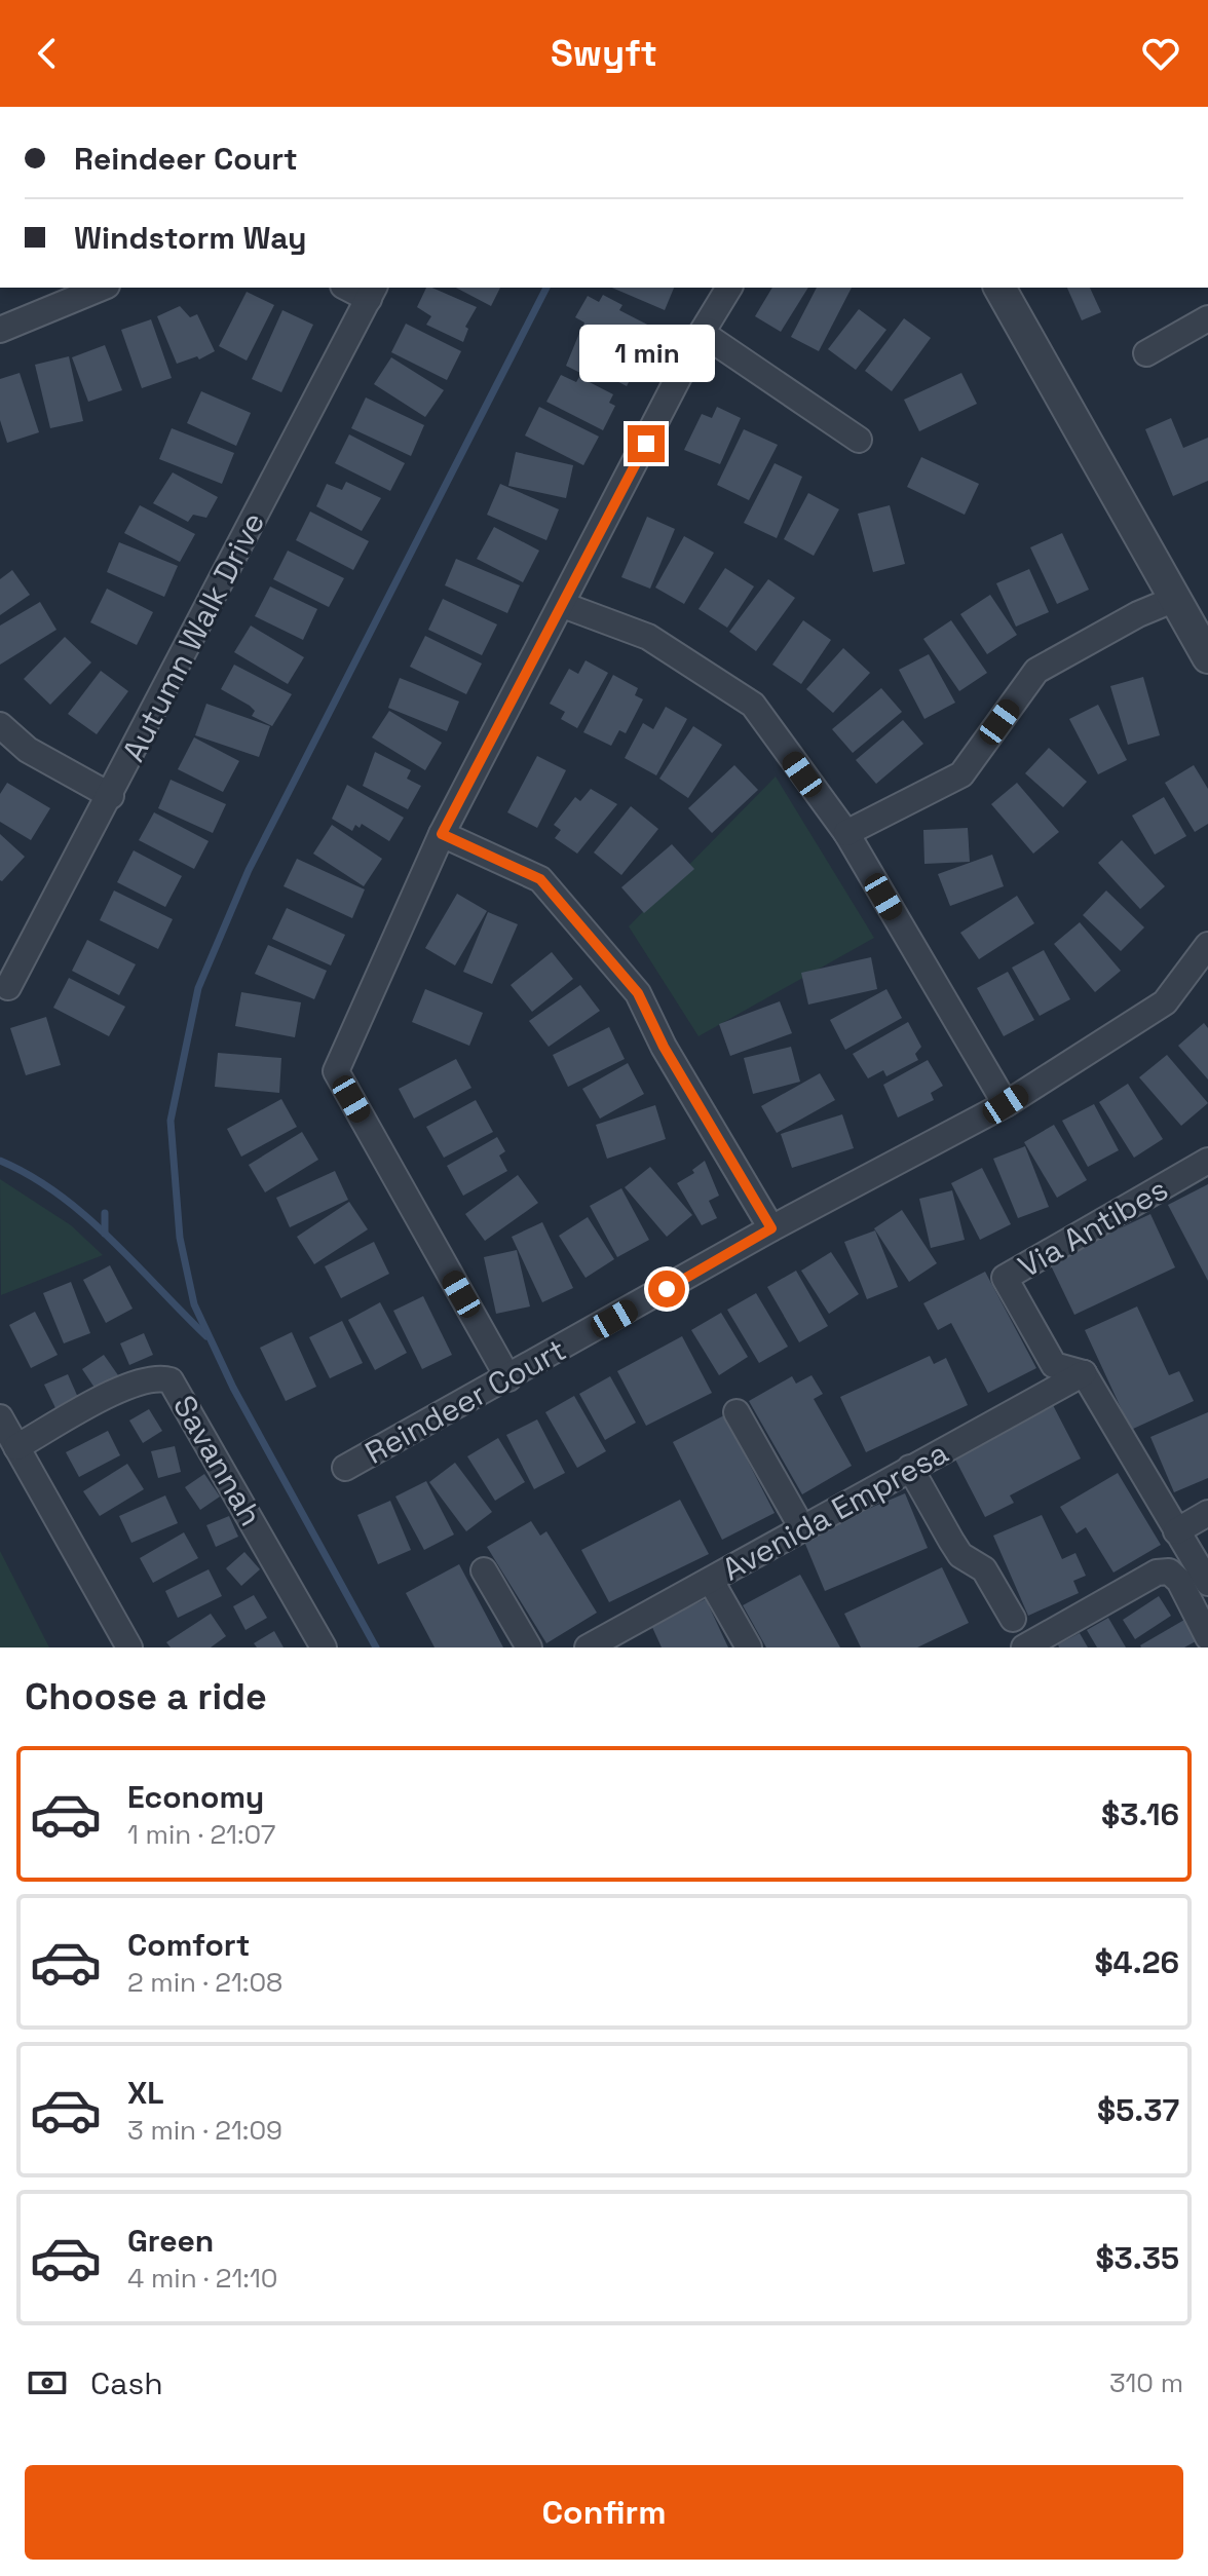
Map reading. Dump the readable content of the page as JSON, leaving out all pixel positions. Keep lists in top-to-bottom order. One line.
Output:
{"streets":{"street":["Autumn Walk Drive","Via Antibes","Reindeer Court","Savannah","Avenida Empresa"]},"crossings":[["Via Antibes","Avenida Empresa"]],"page":{"header":"Swyft","banner":["Reindeer Court","Windstorm Way"],"bubble":"1 min","heading":"Choose a ride","list":[{"name":"Economy","note":"1 min · 21:07","value":"$3.16"},{"name":"Comfort","note":"2 min · 21:08","value":"$4.26"},{"name":"XL","note":"3 min · 21:09","value":"$5.37"},{"name":"Green","note":"4 min · 21:10","value":"$3.35"}],"pay":["Cash","310 m"],"buttons":"Confirm"}}
